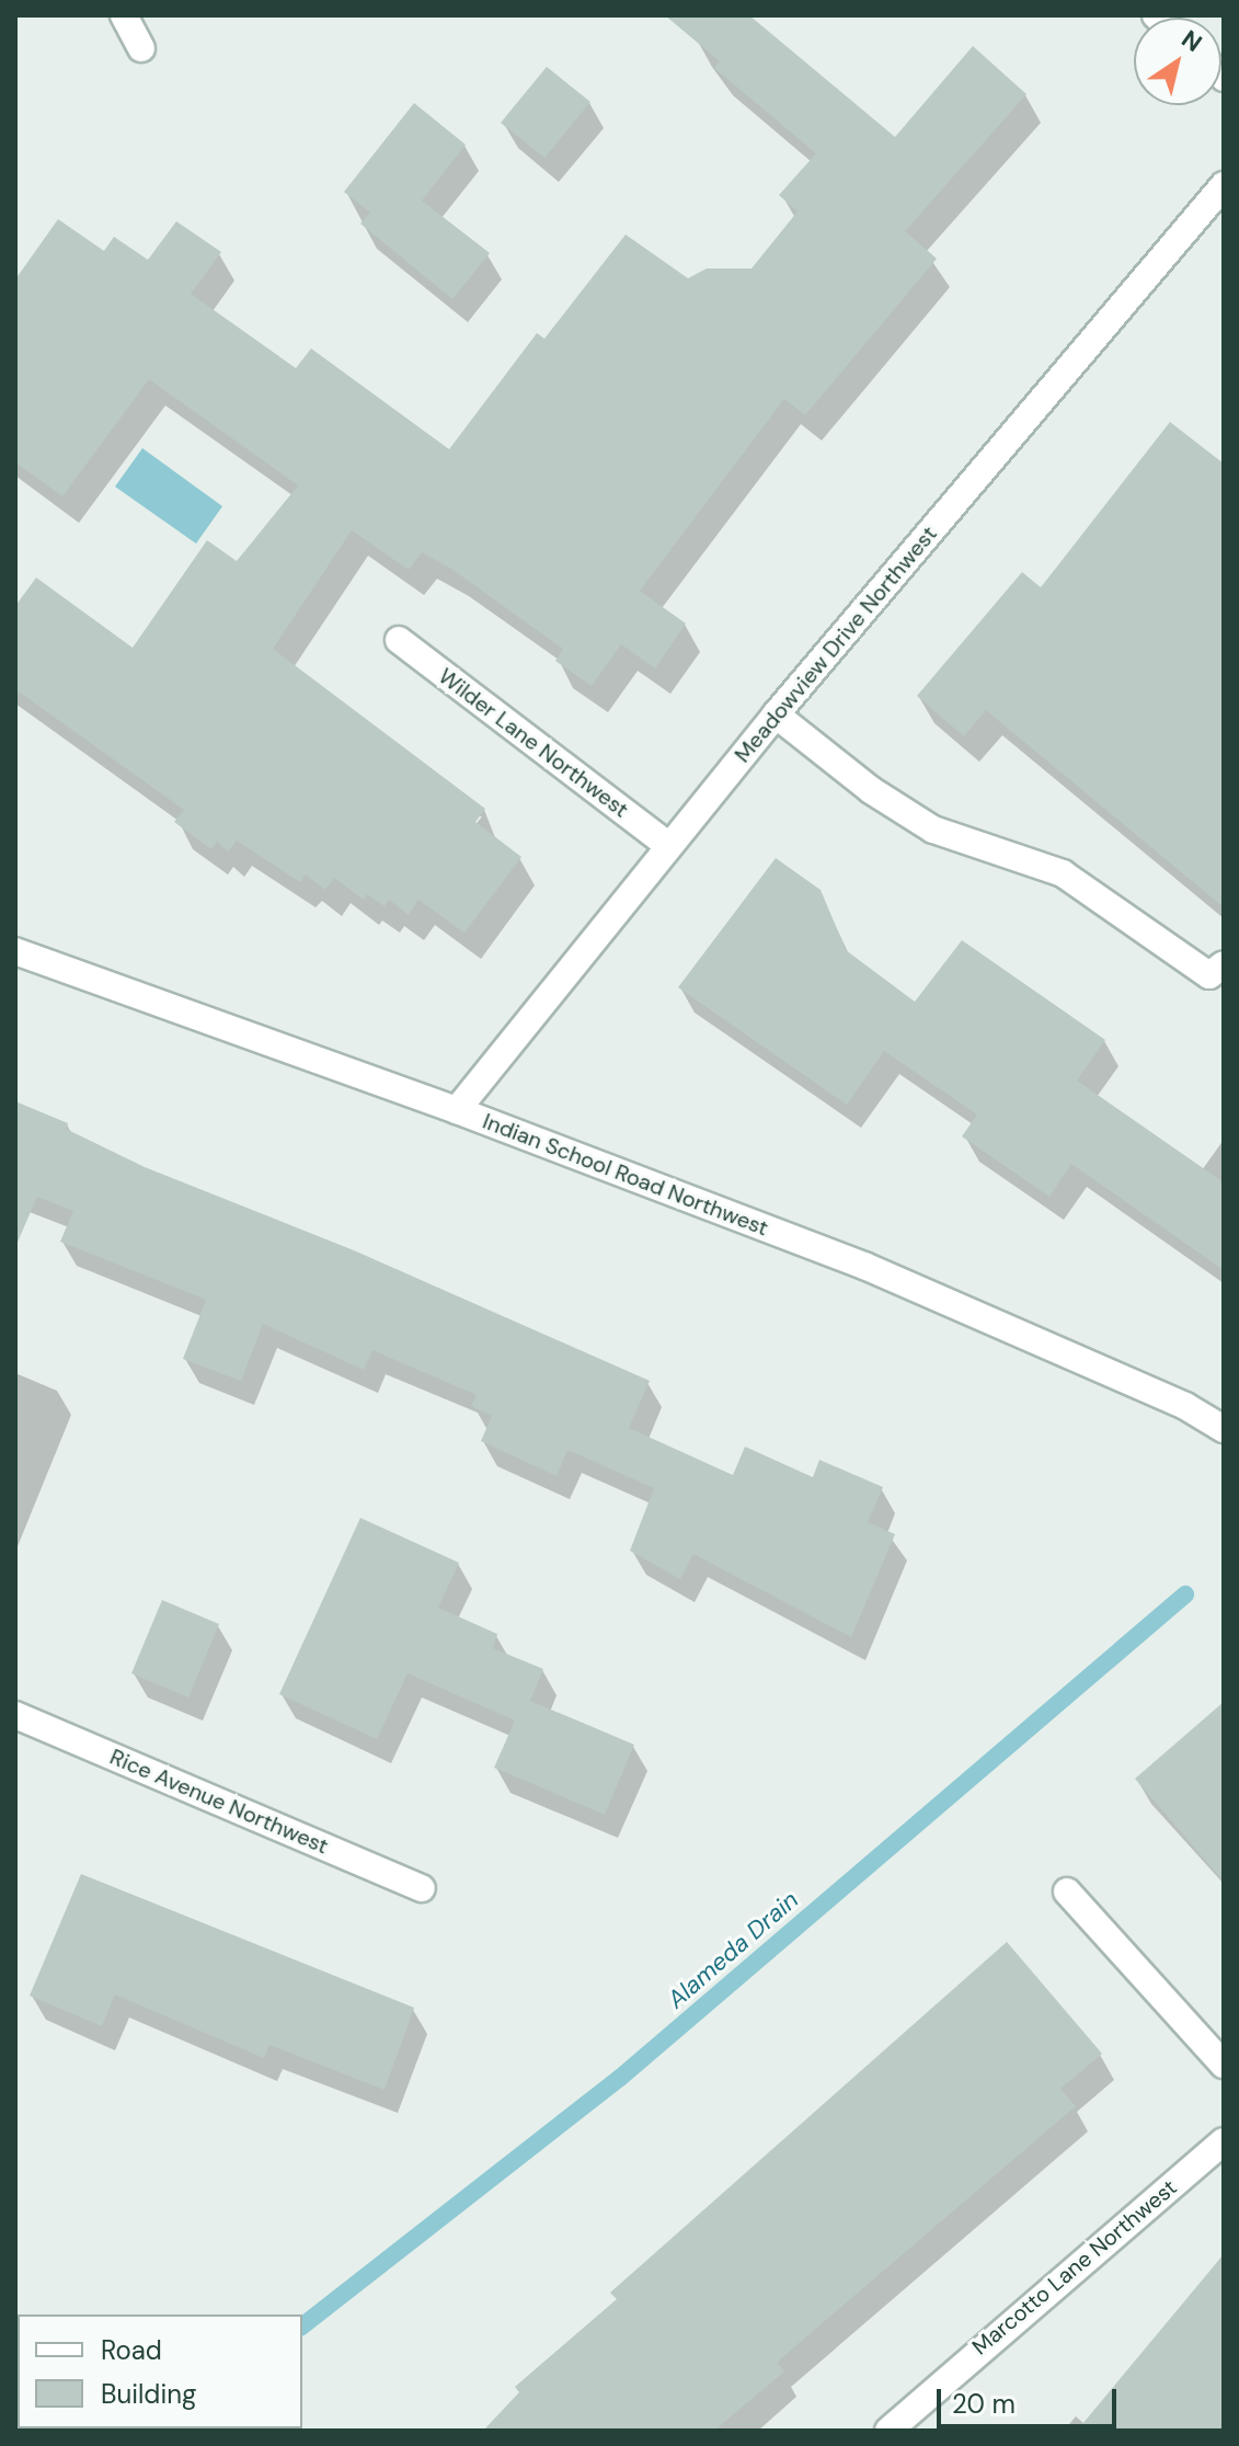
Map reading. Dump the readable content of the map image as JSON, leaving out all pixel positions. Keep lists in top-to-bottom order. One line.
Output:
{"streets":{"street":["Meadowview Drive Northwest","Wilder Lane Northwest","Indian School Road Northwest","Rice Avenue Northwest","Marcotto Lane Northwest"]},"crossings":[["Meadowview Drive Northwest","Wilder Lane Northwest"],["Meadowview Drive Northwest","Indian School Road Northwest"]],"water":["Alameda Drain"],"legend":["Road","Building"],"scale_bar":"20 m","north":"top right"}
